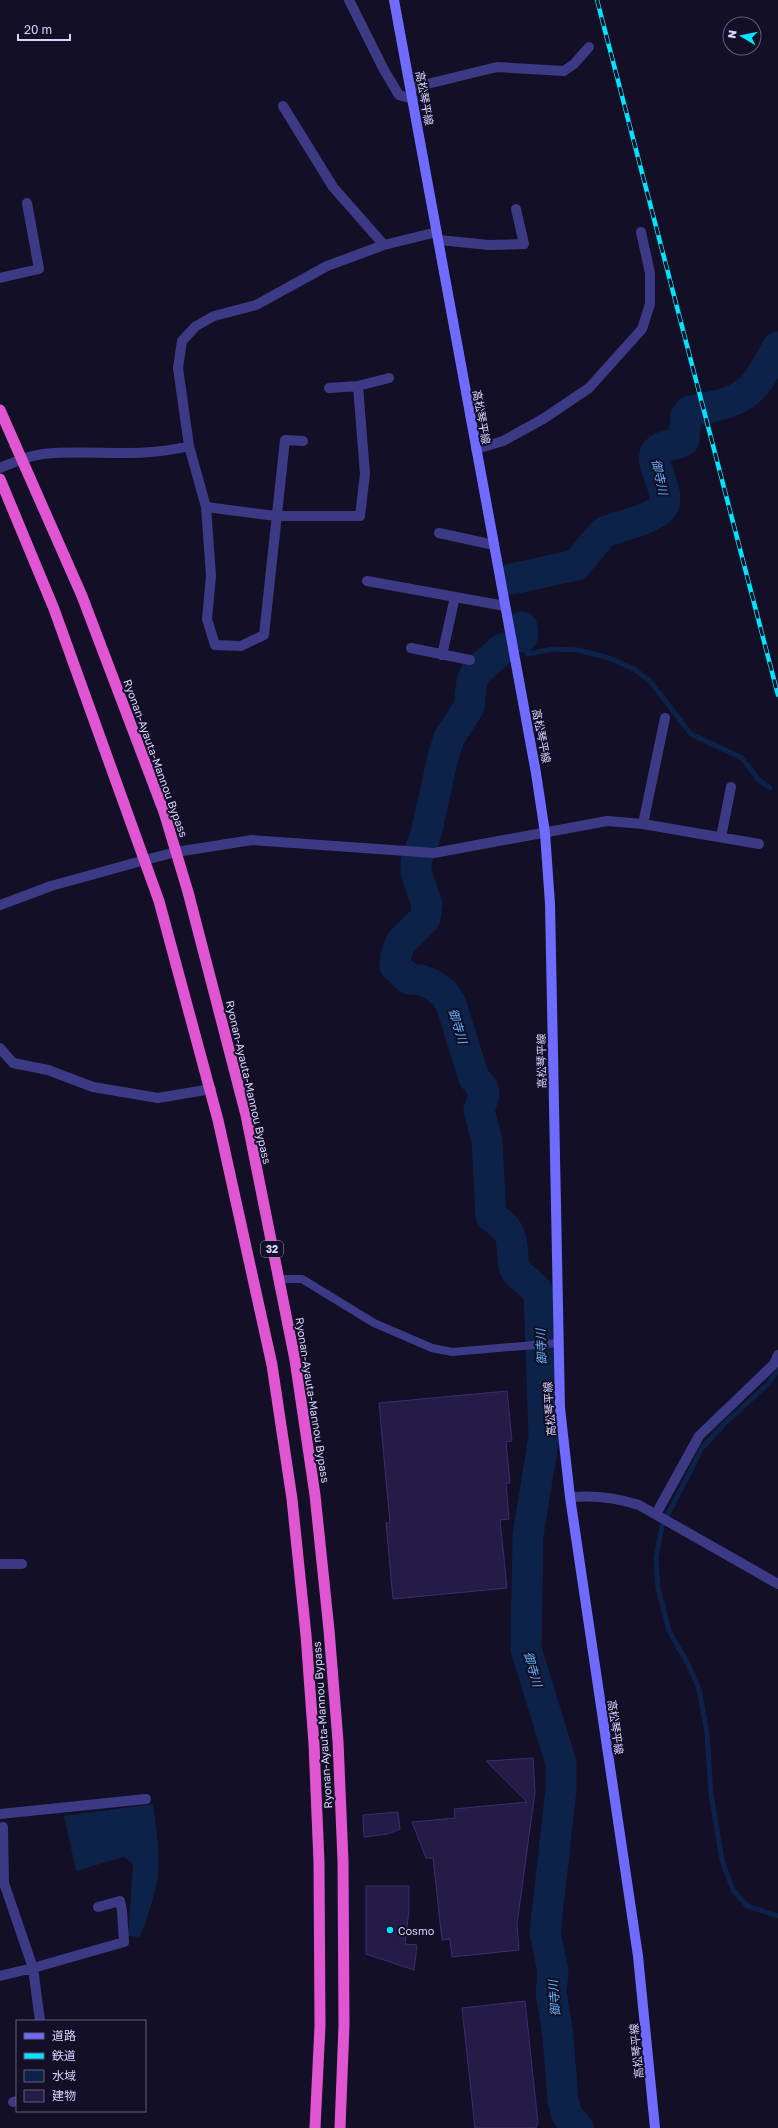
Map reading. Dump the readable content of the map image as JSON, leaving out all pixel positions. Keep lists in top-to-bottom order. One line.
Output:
{"streets":{"highway":["Ryonan-Ayauta-Mannou Bypass","32"],"main road":["高松琴平線"]},"water":["御寺川"],"places":["Cosmo"],"legend":["道路","鉄道","水域","建物"],"scale_bar":"20 m","north":"left"}
